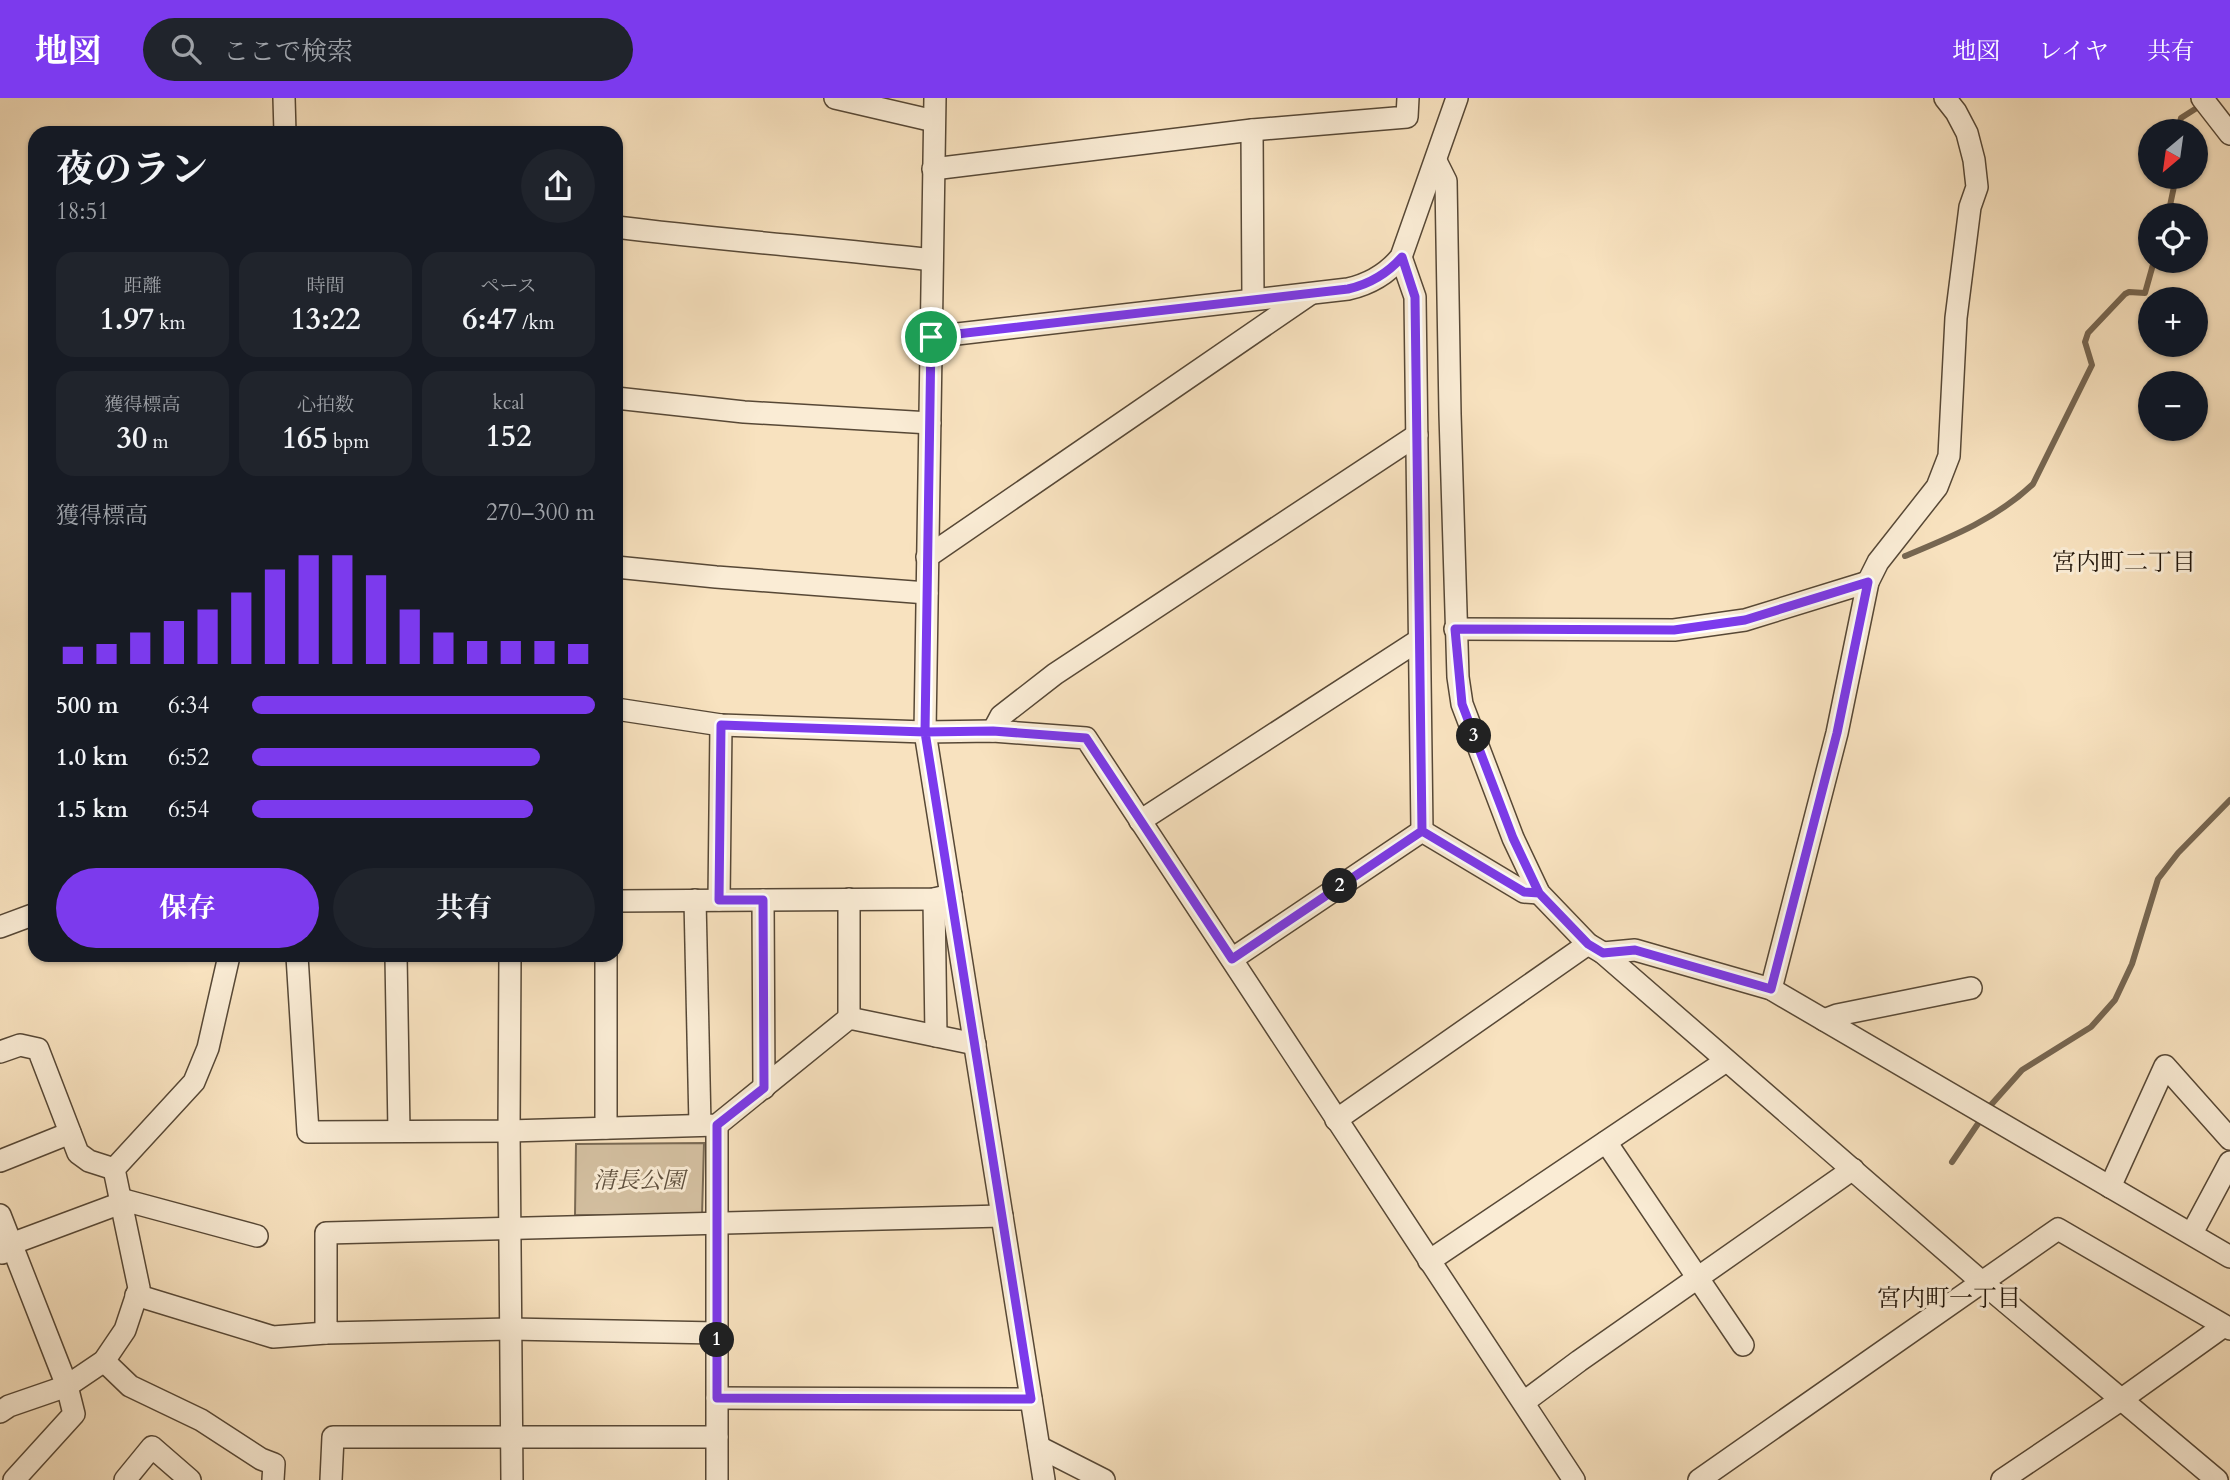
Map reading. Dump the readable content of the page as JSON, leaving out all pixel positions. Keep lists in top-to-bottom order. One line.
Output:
{"districts":["宮内町二丁目","宮内町一丁目"],"parks":["清長公園"],"north":"bottom left","page":{"header":"地図","search":"ここで検索","nav":["地図","レイヤ","共有"],"map_buttons":["+","−"],"heading":["夜のラン","18:51"],"stats":[["距離","1.97 km"],["時間","13:22"],["ペース","6:47 /km"],["獲得標高","30 m"],["心拍数","165 bpm"],["kcal","152"]],"chart":["獲得標高","270–300 m"],"list":[{"name":"500 m","note":"6:34"},{"name":"1.0 km","note":"6:52"},{"name":"1.5 km","note":"6:54"}],"pins":["3","2","1"],"buttons":["保存","共有"]}}
